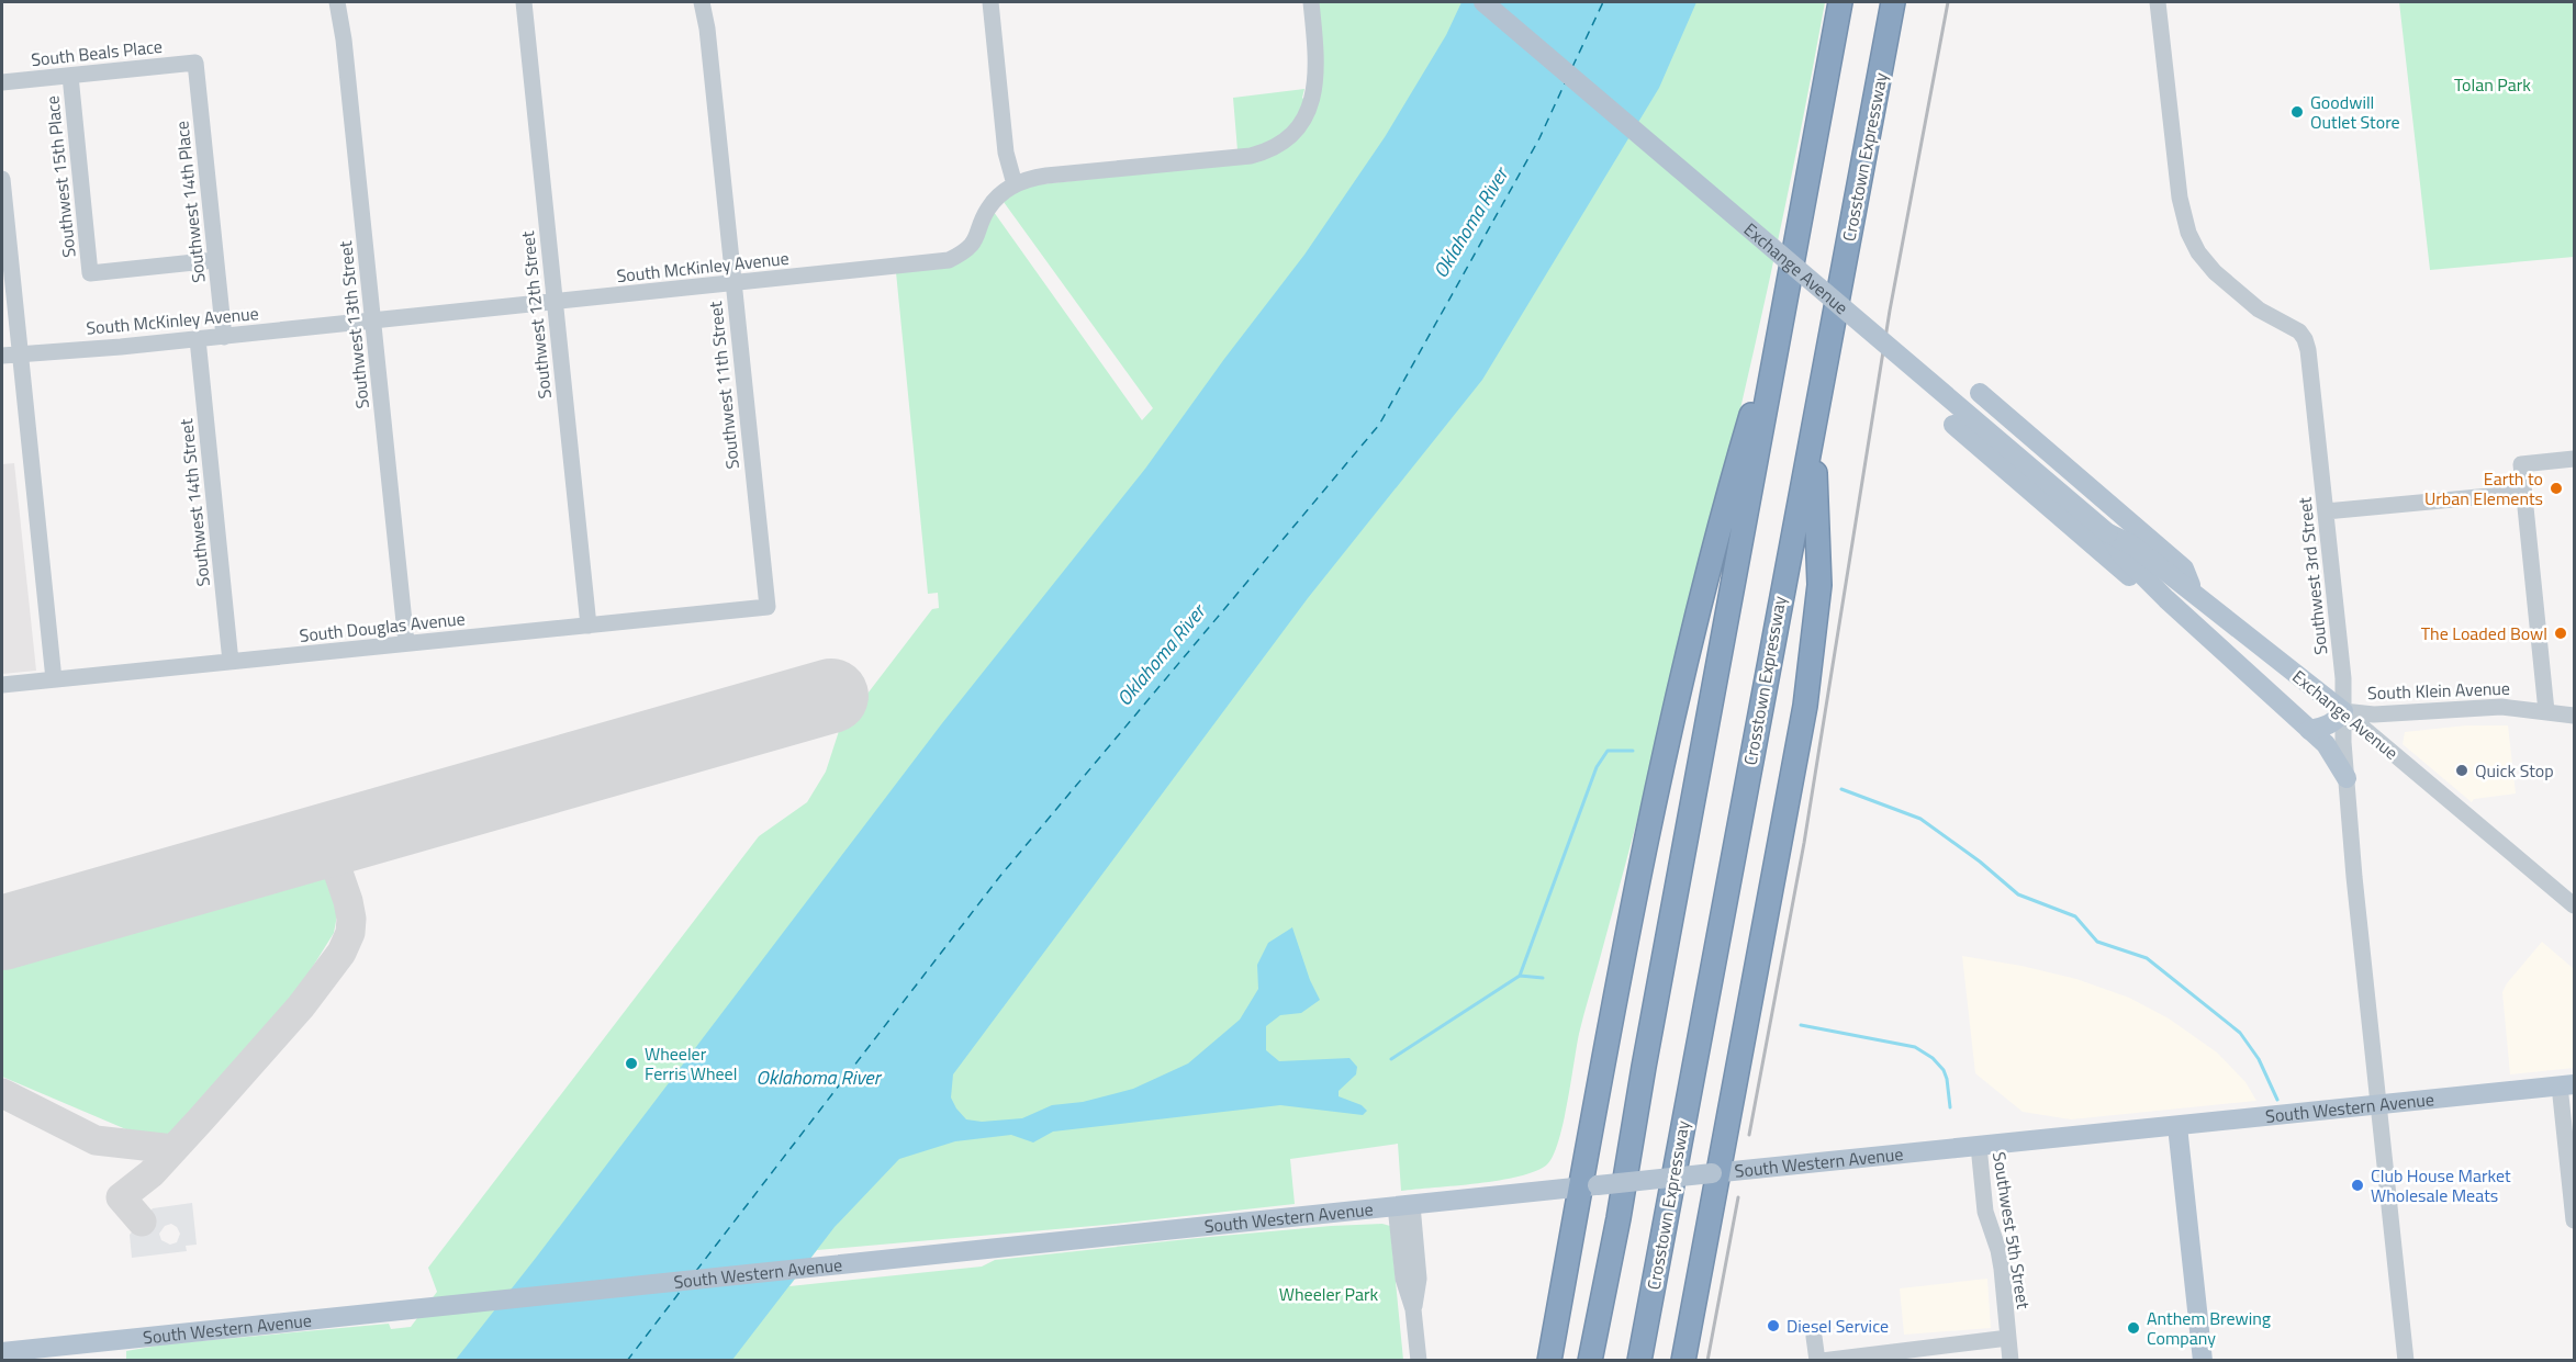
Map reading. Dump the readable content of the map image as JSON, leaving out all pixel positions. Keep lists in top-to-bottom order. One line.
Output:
{"streets":{"highway":["Crosstown Expressway"],"main road":["Exchange Avenue","South Western Avenue"],"street":["South Beals Place","Southwest 15th Place","Southwest 14th Place","South McKinley Avenue","Southwest 12th Street","Southwest 13th Street","Southwest 11th Street","Southwest 14th Street","Southwest 3rd Street","South Douglas Avenue","South Klein Avenue","Southwest 5th Street"]},"crossings":[["South Beals Place","Southwest 15th Place"],["South Beals Place","Southwest 14th Place"],["Southwest 15th Place","Southwest 14th Place"],["Southwest 14th Place","South McKinley Avenue"],["South McKinley Avenue","Southwest 12th Street"],["South McKinley Avenue","Southwest 13th Street"],["South McKinley Avenue","Southwest 11th Street"],["South McKinley Avenue","Southwest 14th Street"],["Exchange Avenue","Southwest 3rd Street"],["Exchange Avenue","South Klein Avenue"],["Southwest 12th Street","South Douglas Avenue"],["Southwest 13th Street","South Douglas Avenue"],["Southwest 11th Street","South Douglas Avenue"],["Southwest 14th Street","South Douglas Avenue"],["Southwest 3rd Street","South Klein Avenue"],["Southwest 3rd Street","South Western Avenue"],["South Western Avenue","Southwest 5th Street"]],"water":["Oklahoma River"],"parks":["Tolan Park","Wheeler Park"],"places":["Goodwill Outlet Store","Earth to Urban Elements","The Loaded Bowl","Quick Stop","Wheeler Ferris Wheel","Club House Market Wholesale Meats","Diesel Service","Anthem Brewing Company"]}
